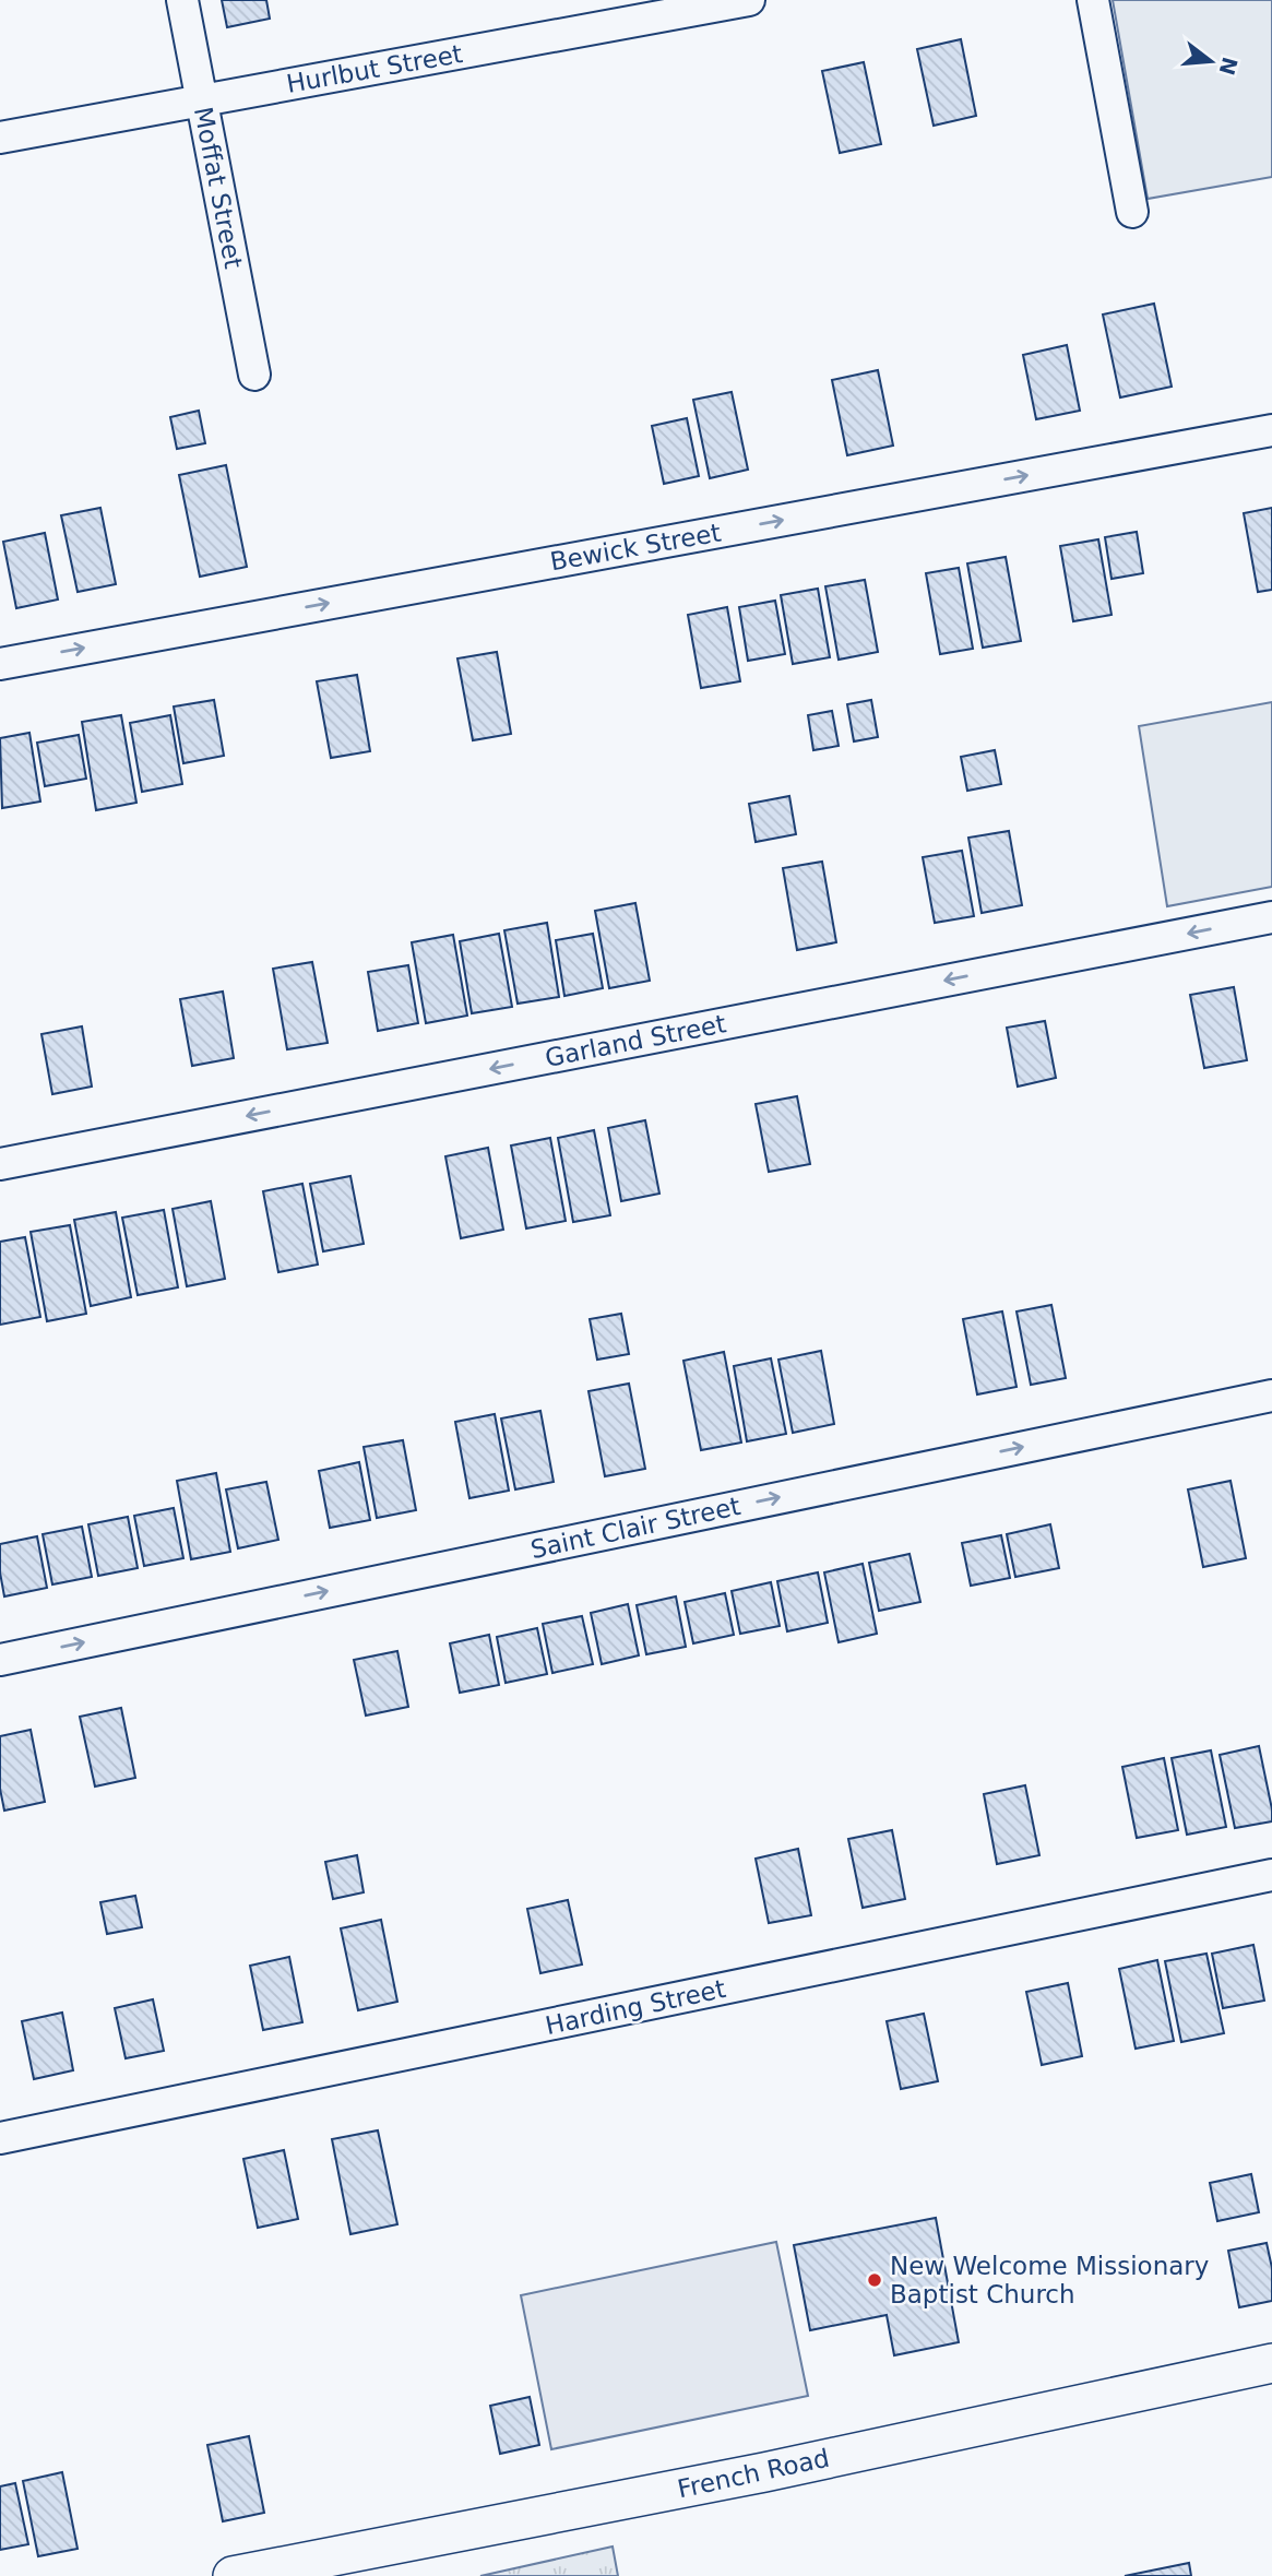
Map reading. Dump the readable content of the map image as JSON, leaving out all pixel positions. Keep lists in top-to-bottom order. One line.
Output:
{"streets":{"street":["Hurlbut Street","Moffat Street","Bewick Street","Garland Street","Saint Clair Street","Harding Street","French Road"]},"crossings":[["Hurlbut Street","Moffat Street"]],"one_way":["Bewick Street","Garland Street","Saint Clair Street"],"places":["New Welcome Missionary Baptist Church"],"north":"right"}
